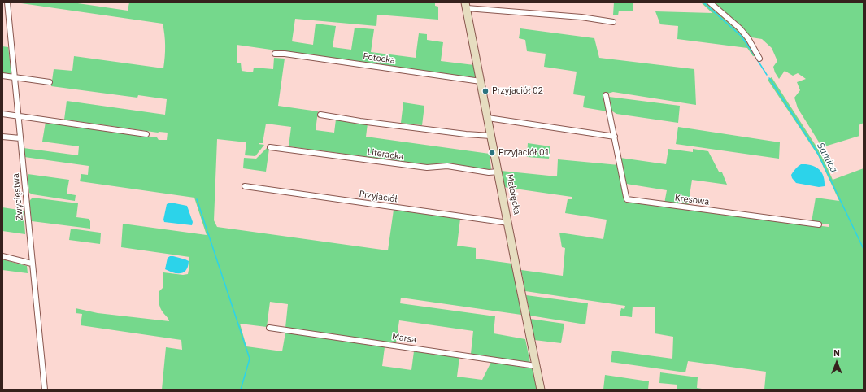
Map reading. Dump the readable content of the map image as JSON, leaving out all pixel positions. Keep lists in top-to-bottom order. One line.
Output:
{"streets":{"street":["Potocka","Literacka","Małołęcka","Zwycięstwa","Przyjaciół","Kresowa","Marsa"]},"crossings":[["Potocka","Małołęcka"],["Literacka","Małołęcka"],["Małołęcka","Przyjaciół"],["Małołęcka","Marsa"]],"water":["Samica"],"places":["Przyjaciół 02","Przyjaciół 01"],"north":"top"}
